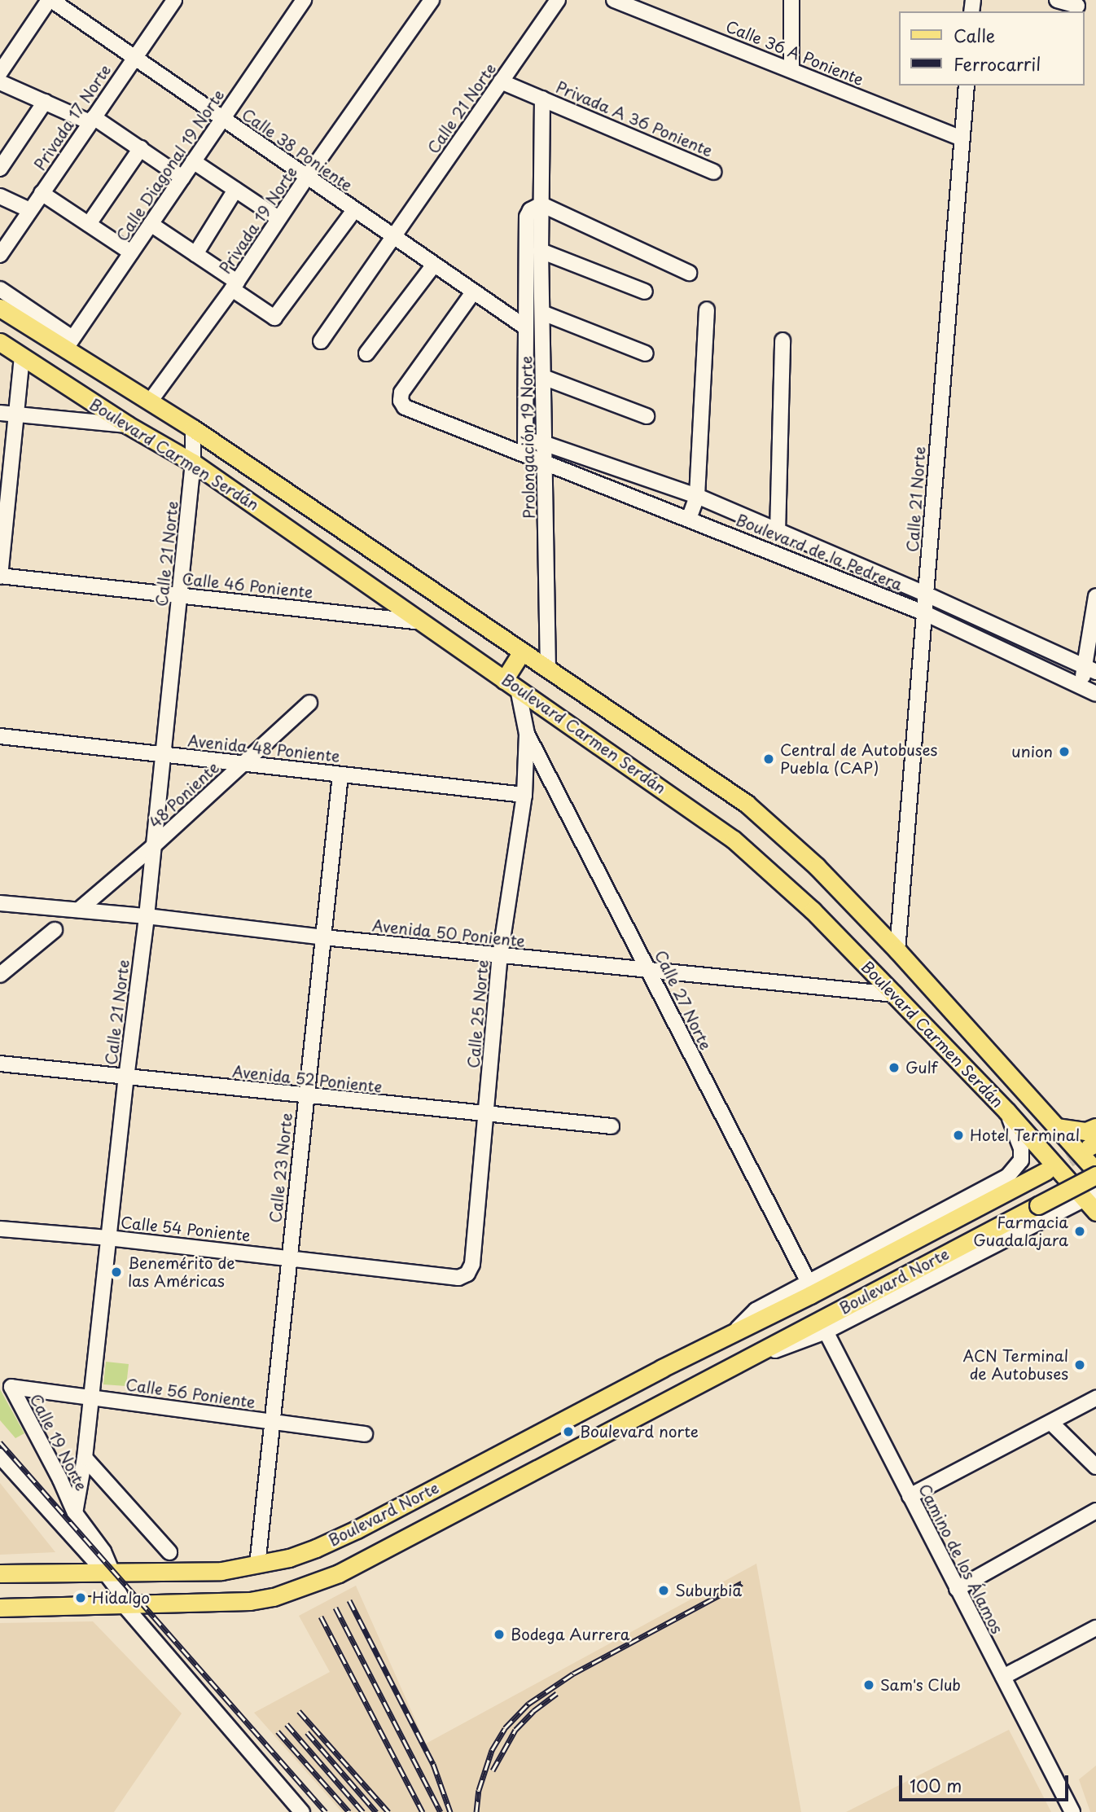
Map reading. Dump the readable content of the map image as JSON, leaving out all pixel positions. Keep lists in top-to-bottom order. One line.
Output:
{"streets":{"main road":["Boulevard Carmen Serdán","Boulevard Norte"],"street":["Calle 36 A Poniente","Calle 21 Norte","Privada 17 Norte","Privada A 36 Poniente","Calle 38 Poniente","Calle Diagonal 19 Norte","Privada 19 Norte","Prolongación 19 Norte","Boulevard de la Pedrera","Calle 46 Poniente","Avenida 48 Poniente","48 Poniente","Avenida 50 Poniente","Calle 27 Norte","Calle 25 Norte","Avenida 52 Poniente","Calle 23 Norte","Calle 54 Poniente","Calle 56 Poniente","Calle 19 Norte","Camino de los Álamos"]},"crossings":[["Calle 36 A Poniente","Calle 21 Norte"],["Calle 21 Norte","Privada A 36 Poniente"],["Calle 21 Norte","Calle 38 Poniente"],["Calle 21 Norte","Boulevard Carmen Serdán"],["Calle 21 Norte","Boulevard de la Pedrera"],["Calle 21 Norte","Calle 46 Poniente"],["Calle 21 Norte","Avenida 48 Poniente"],["Calle 21 Norte","48 Poniente"],["Calle 21 Norte","Avenida 50 Poniente"],["Calle 21 Norte","Avenida 52 Poniente"],["Calle 21 Norte","Calle 54 Poniente"],["Calle 21 Norte","Calle 56 Poniente"],["Calle 21 Norte","Calle 19 Norte"],["Privada 17 Norte","Calle 38 Poniente"],["Privada A 36 Poniente","Prolongación 19 Norte"],["Calle 38 Poniente","Calle Diagonal 19 Norte"],["Calle 38 Poniente","Privada 19 Norte"],["Calle 38 Poniente","Prolongación 19 Norte"],["Calle 38 Poniente","Boulevard de la Pedrera"],["Calle Diagonal 19 Norte","Boulevard Carmen Serdán"],["Privada 19 Norte","Boulevard Carmen Serdán"],["Prolongación 19 Norte","Boulevard Carmen Serdán"],["Prolongación 19 Norte","Boulevard de la Pedrera"],["Boulevard Carmen Serdán","Calle 46 Poniente"],["Boulevard Carmen Serdán","Avenida 50 Poniente"],["Boulevard Carmen Serdán","Calle 25 Norte"],["Boulevard Carmen Serdán","Boulevard Norte"],["Avenida 48 Poniente","48 Poniente"],["Avenida 48 Poniente","Calle 25 Norte"],["Avenida 48 Poniente","Calle 23 Norte"],["48 Poniente","Avenida 50 Poniente"],["Avenida 50 Poniente","Calle 27 Norte"],["Avenida 50 Poniente","Calle 25 Norte"],["Avenida 50 Poniente","Calle 23 Norte"],["Calle 27 Norte","Calle 25 Norte"],["Calle 27 Norte","Boulevard Norte"],["Calle 25 Norte","Avenida 52 Poniente"],["Calle 25 Norte","Calle 54 Poniente"],["Avenida 52 Poniente","Calle 23 Norte"],["Calle 23 Norte","Calle 54 Poniente"],["Calle 23 Norte","Boulevard Norte"],["Calle 23 Norte","Calle 56 Poniente"],["Boulevard Norte","Camino de los Álamos"],["Calle 56 Poniente","Calle 19 Norte"]],"places":["union","Central de Autobuses Puebla (CAP)","Gulf","Hotel Terminal","Farmacia Guadalajara","Benemérito de las Américas","ACN Terminal de Autobuses","Boulevard norte","Suburbia","Hidalgo","Bodega Aurrera","Sam's Club"],"legend":["Calle","Ferrocarril"],"scale_bar":"100 m"}
